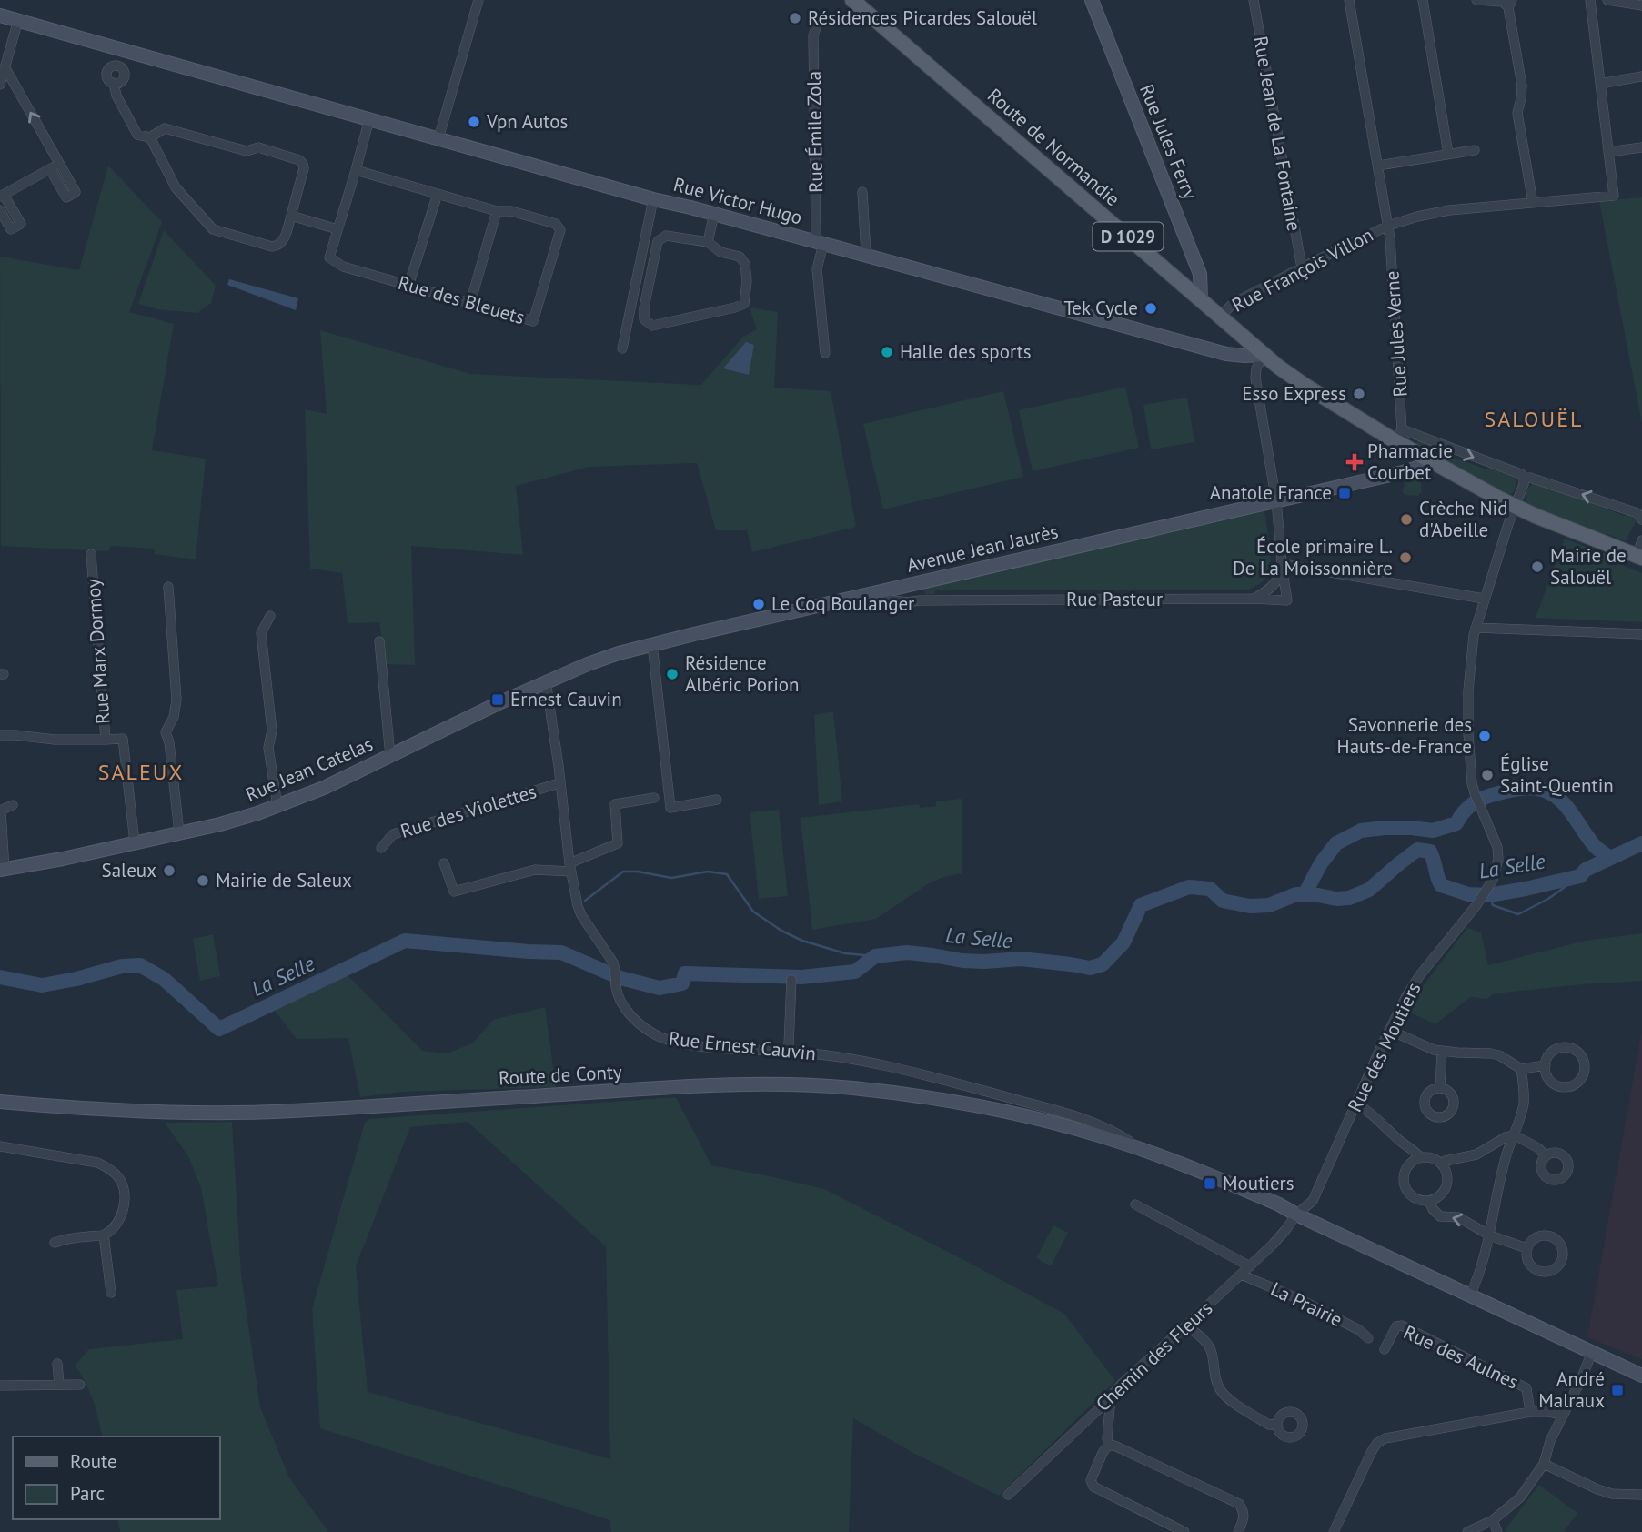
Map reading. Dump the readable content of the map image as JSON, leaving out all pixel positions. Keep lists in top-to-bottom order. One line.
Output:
{"streets":{"main road":["Route de Normandie","D 1029"],"street":["Rue Émile Zola","Rue Jean de La Fontaine","Rue Jules Ferry","Rue Victor Hugo","Rue François Villon","Rue des Bleuets","Rue Jules Verne","Avenue Jean Jaurès","Rue Pasteur","Rue Marx Dormoy","Rue Jean Catelas","Rue des Violettes","Rue Ernest Cauvin","Rue des Moutiers","Route de Conty","La Prairie","Chemin des Fleurs","Rue des Aulnes"]},"crossings":[["Rue Émile Zola","Rue Victor Hugo"],["Rue Jean de La Fontaine","Rue François Villon"],["Rue Jules Ferry","Route de Normandie"],["Route de Normandie","Rue Victor Hugo"],["Route de Normandie","D 1029"],["Route de Normandie","Rue François Villon"],["Route de Normandie","Rue Jules Verne"],["Route de Normandie","Avenue Jean Jaurès"],["Rue Victor Hugo","Rue des Bleuets"],["D 1029","Avenue Jean Jaurès"],["D 1029","Rue des Moutiers"],["Rue François Villon","Rue Jules Verne"],["Avenue Jean Jaurès","Rue Pasteur"],["Avenue Jean Jaurès","Rue Jean Catelas"],["Avenue Jean Jaurès","Rue Ernest Cauvin"],["Rue Marx Dormoy","Rue Jean Catelas"],["Rue Jean Catelas","Rue Ernest Cauvin"],["Rue des Violettes","Rue Ernest Cauvin"],["Rue Ernest Cauvin","Route de Conty"],["Rue des Moutiers","Route de Conty"],["Rue des Moutiers","Chemin des Fleurs"],["Route de Conty","Chemin des Fleurs"],["La Prairie","Chemin des Fleurs"]],"districts":["SALOUËL","SALEUX"],"water":["La Selle"],"places":{"other":["Résidences Picardes Salouël","Vpn Autos","Tek Cycle","Halle des sports","Esso Express","Crèche Nid d'Abeille","École primaire L. De La Moissonnière","Mairie de Salouël","Le Coq Boulanger","Résidence Albéric Porion","Savonnerie des Hauts-de-France","Église Saint-Quentin","Saleux","Mairie de Saleux"],"health":["Pharmacie Courbet"],"transit":["Anatole France","Ernest Cauvin","Moutiers","André Malraux"]},"legend":["Route","Parc"]}
